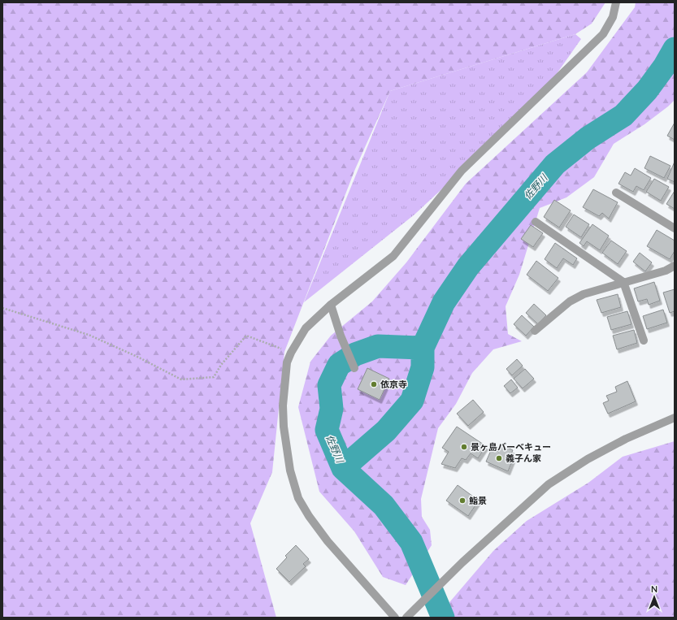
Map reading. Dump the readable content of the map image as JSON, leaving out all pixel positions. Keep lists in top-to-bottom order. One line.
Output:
{"water":["佐野川"],"places":["依京寺","景ヶ島バーベキュー","義子ん家","鮨景"],"north":"top"}
